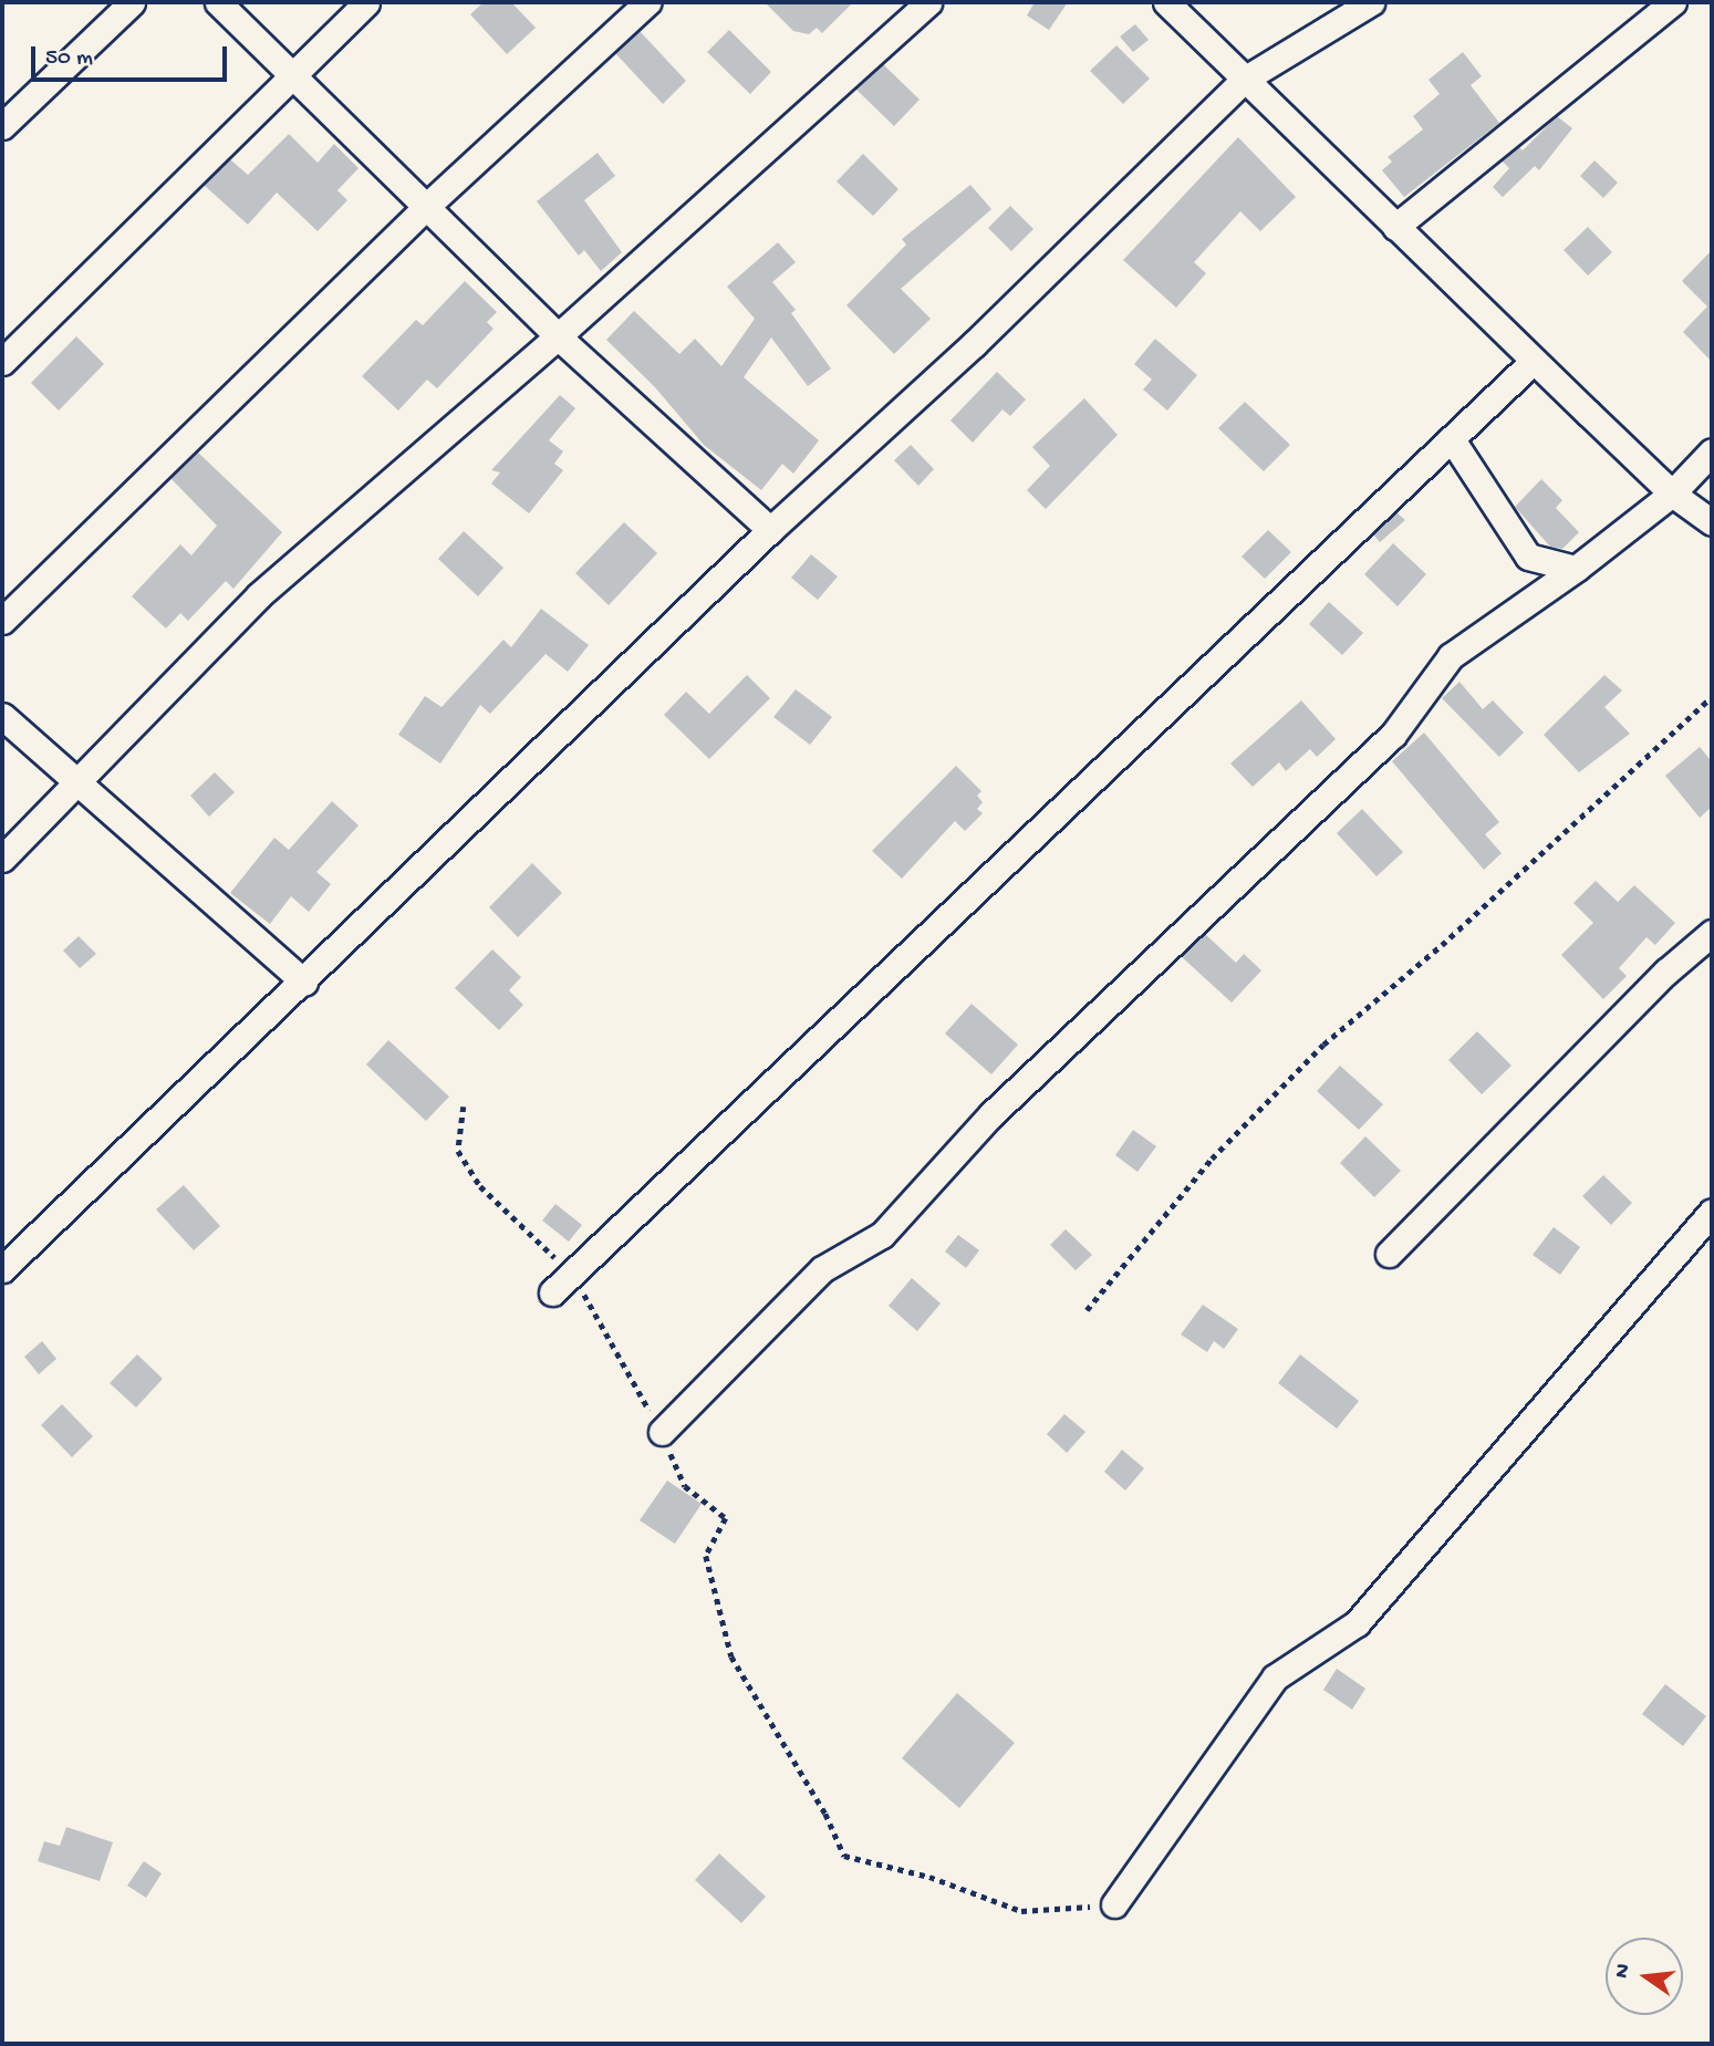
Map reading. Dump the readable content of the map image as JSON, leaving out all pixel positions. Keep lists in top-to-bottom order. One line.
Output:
{"scale_bar":"50 m","north":"left"}
